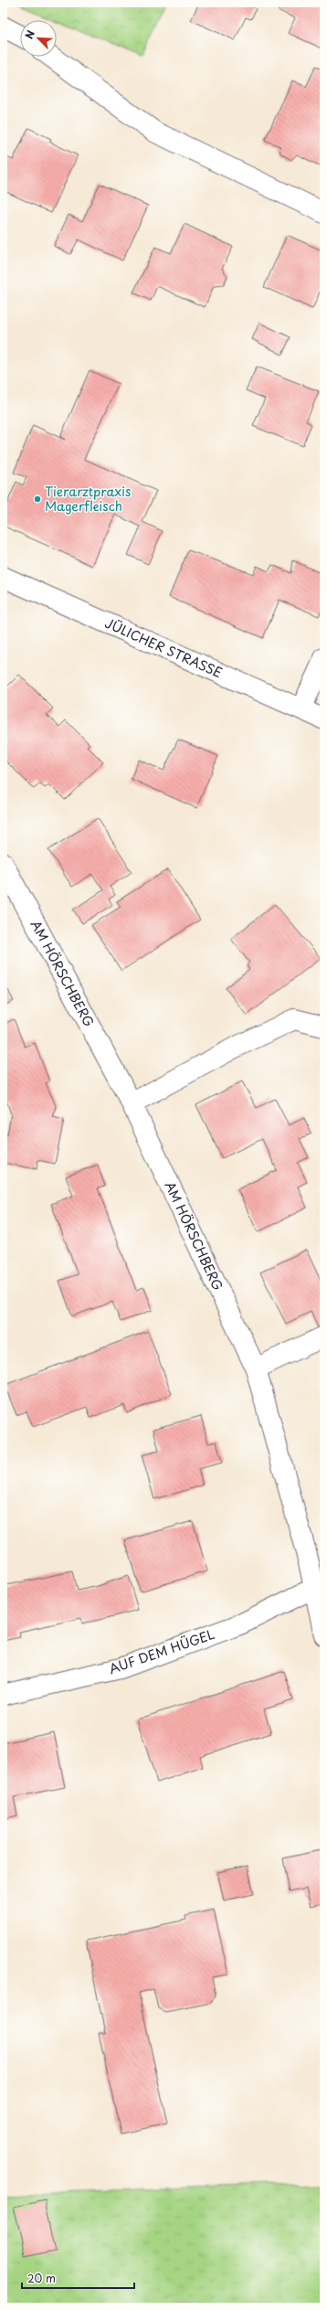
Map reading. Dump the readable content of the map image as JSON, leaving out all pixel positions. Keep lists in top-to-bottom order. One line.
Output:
{"streets":{"street":["JÜLICHER STRASSE","AM HÖRSCHBERG","AUF DEM HÜGEL"]},"crossings":[["AM HÖRSCHBERG","AUF DEM HÜGEL"]],"places":["Tierarztpraxis Magerfleisch"],"scale_bar":"20 m","north":"top left"}
